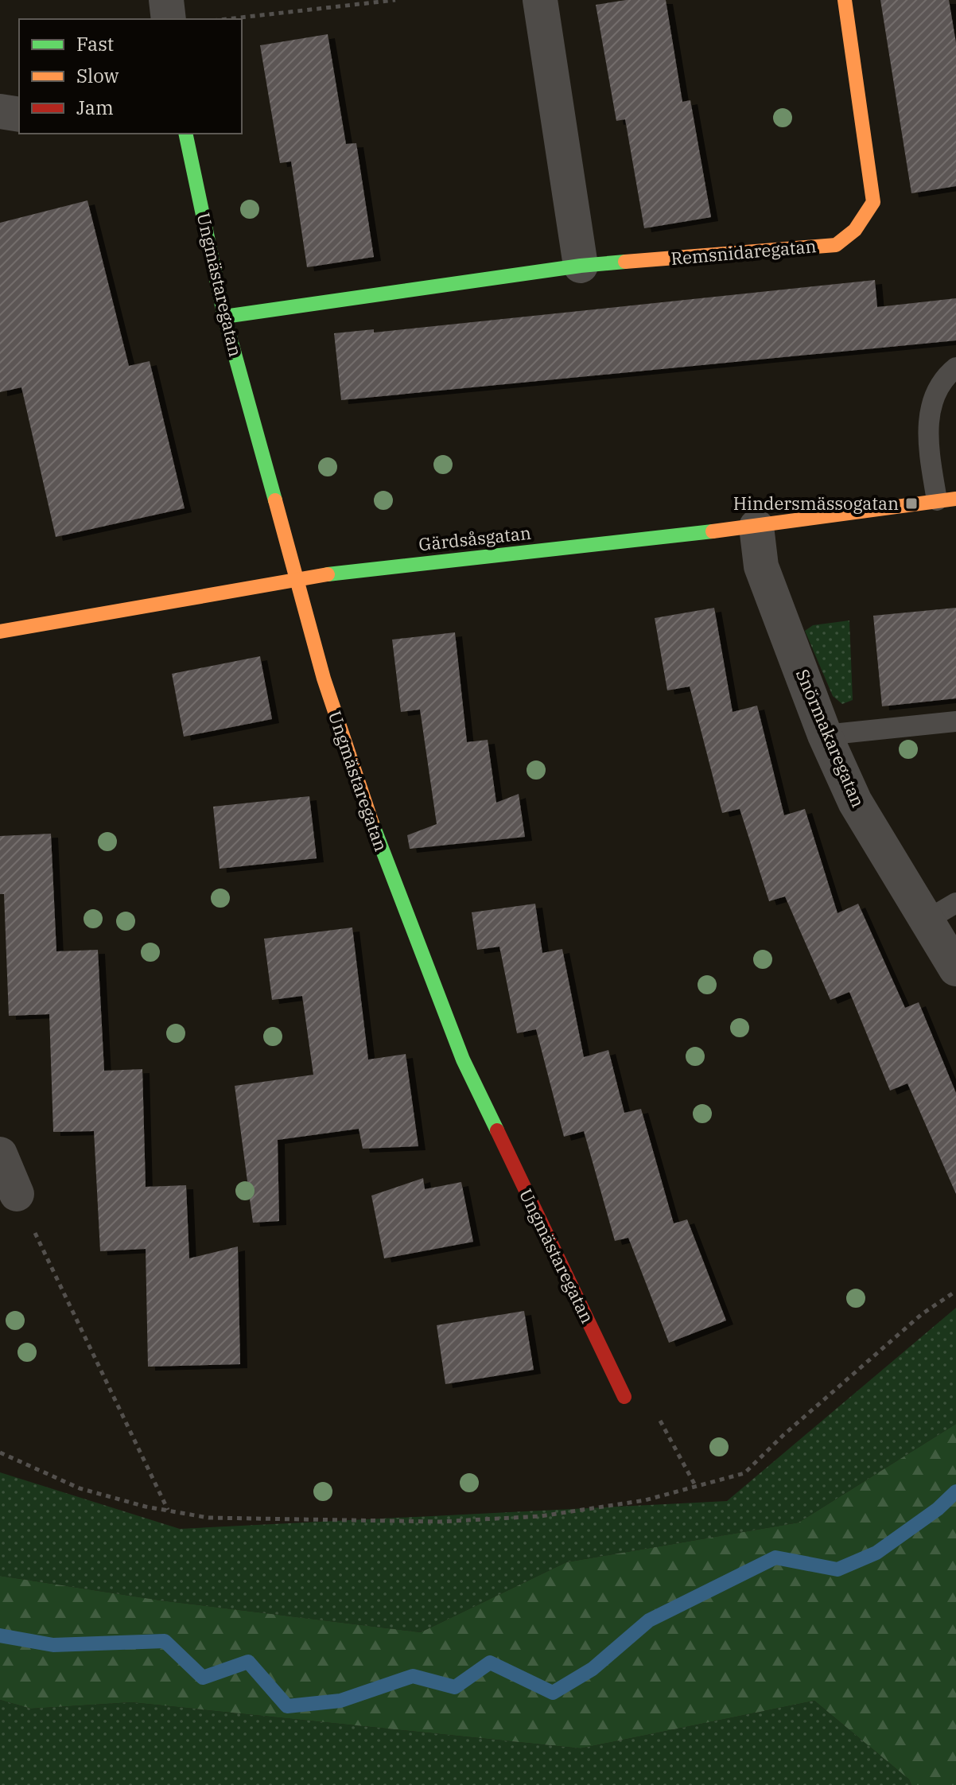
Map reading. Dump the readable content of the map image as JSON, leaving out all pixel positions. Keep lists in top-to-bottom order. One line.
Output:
{"streets":{"street":["Remsnidaregatan","Ungmästaregatan","Gärdsåsgatan","Snörmakaregatan"]},"crossings":[["Remsnidaregatan","Ungmästaregatan"],["Ungmästaregatan","Gärdsåsgatan"],["Gärdsåsgatan","Snörmakaregatan"]],"places":{"transit":["Hindersmässogatan"]},"legend":["Fast","Slow","Jam"]}
